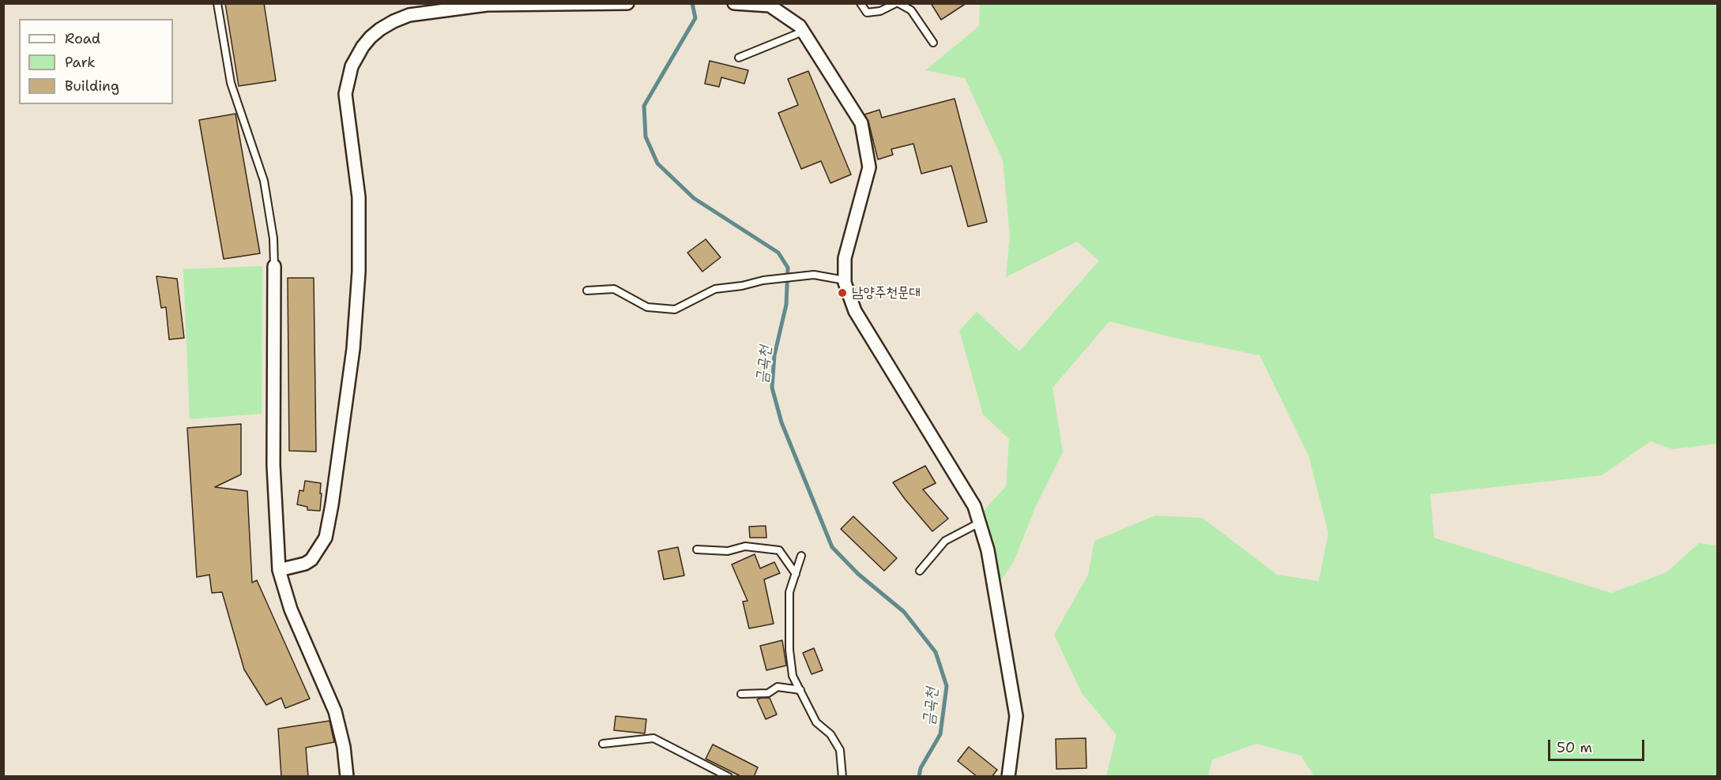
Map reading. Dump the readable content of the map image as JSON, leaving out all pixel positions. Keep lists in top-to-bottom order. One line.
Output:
{"water":["금곡천"],"places":["남양주천문대"],"legend":["Road","Park","Building"],"scale_bar":"50 m"}
